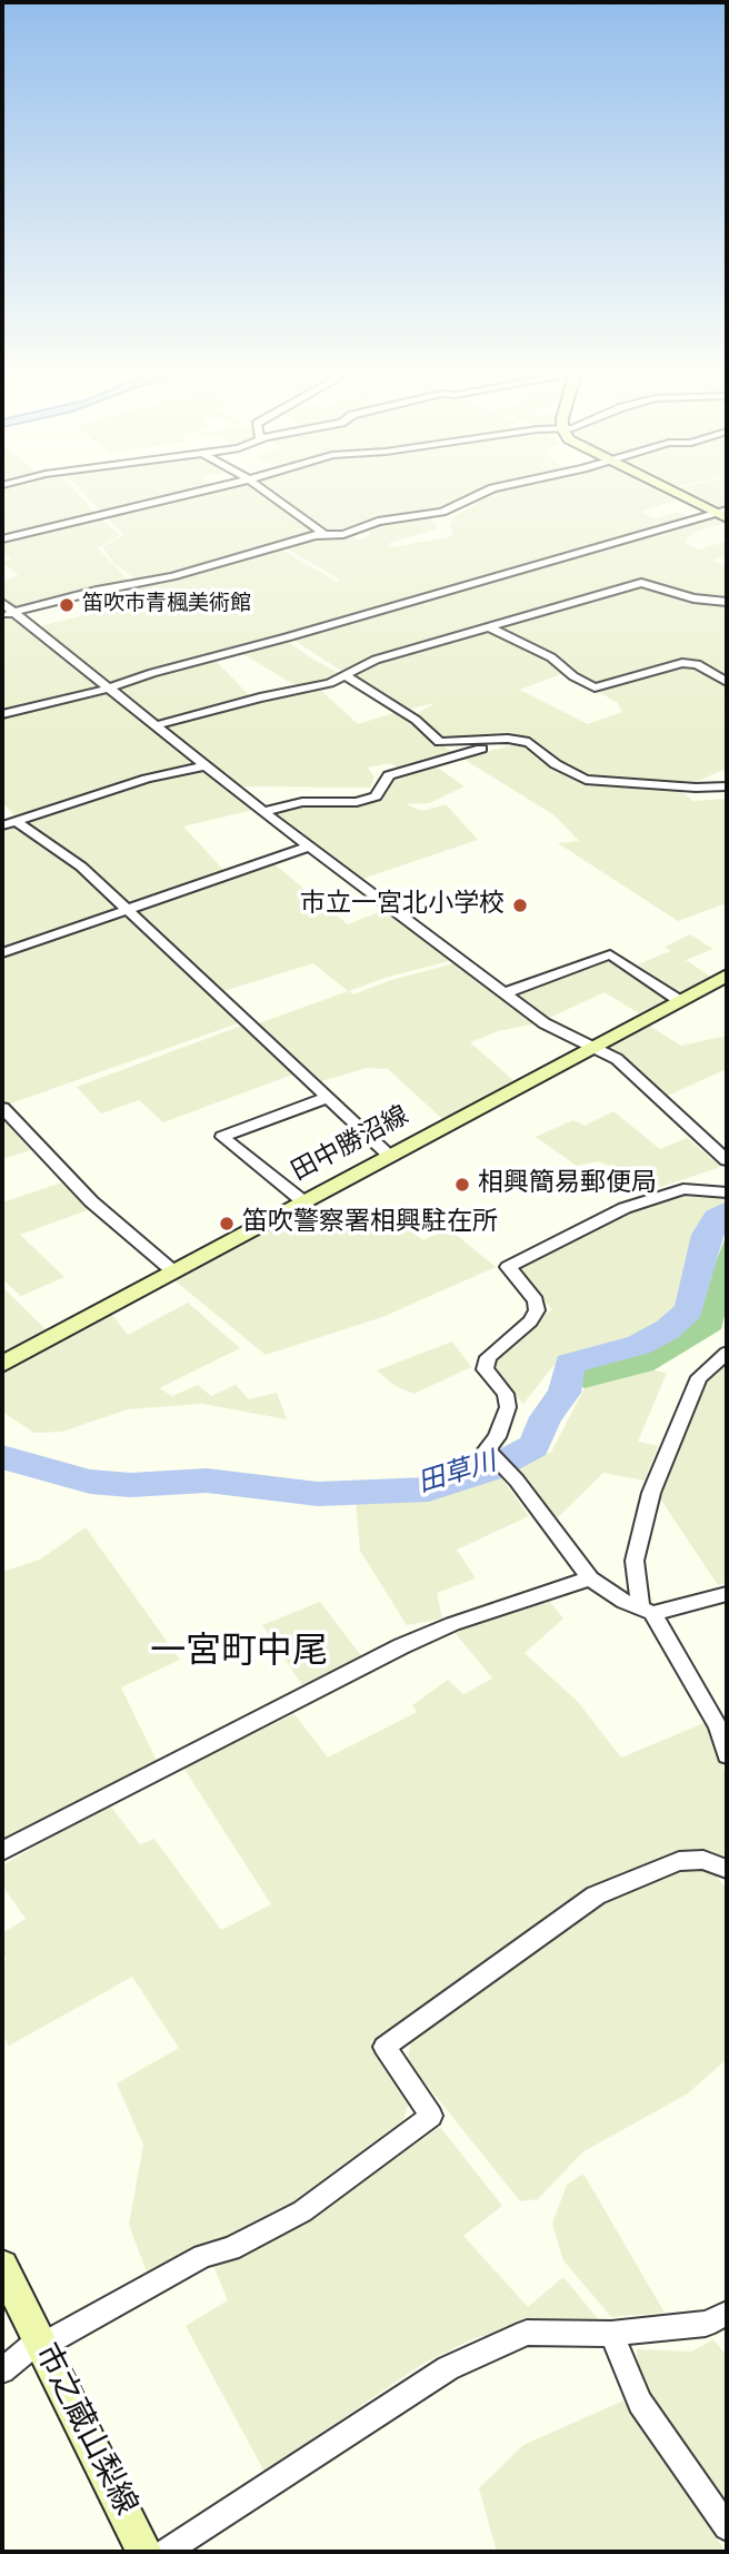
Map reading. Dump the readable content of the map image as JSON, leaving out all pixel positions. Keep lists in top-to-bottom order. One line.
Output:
{"streets":{"main road":["田中勝沼線","市之蔵山梨線"]},"districts":["一宮町中尾"],"water":["田草川"],"places":["笛吹市青楓美術館","市立一宮北小学校","相興簡易郵便局","笛吹警察署相興駐在所"]}
